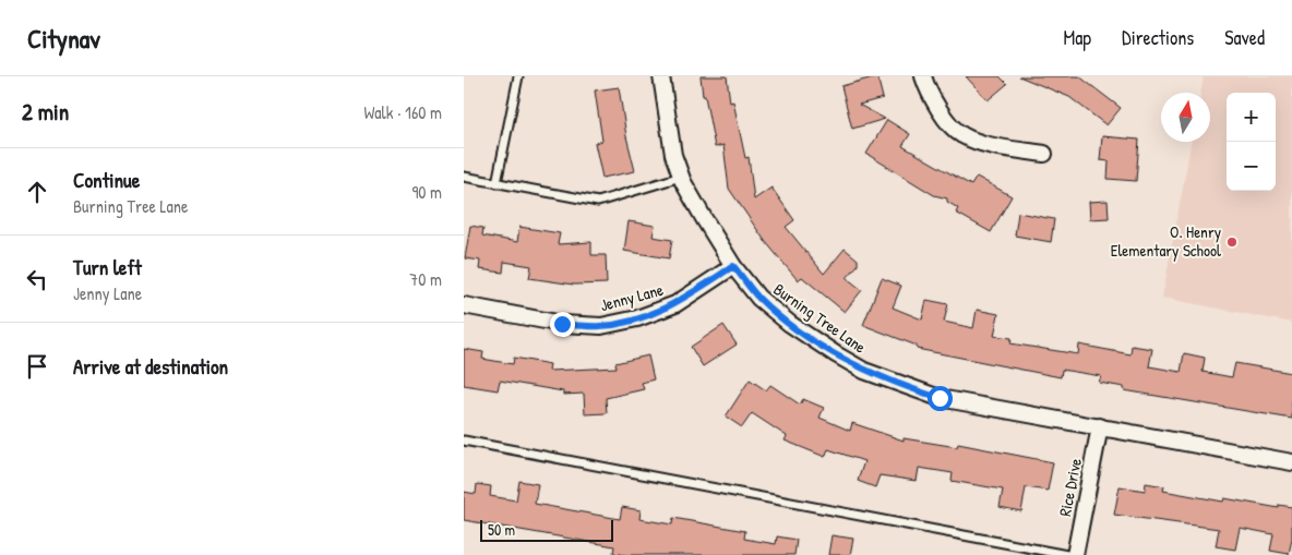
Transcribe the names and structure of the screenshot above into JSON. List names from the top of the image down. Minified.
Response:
{"streets":{"street":["Jenny Lane","Burning Tree Lane","Rice Drive"]},"crossings":[["Jenny Lane","Burning Tree Lane"],["Burning Tree Lane","Rice Drive"]],"places":["O. Henry Elementary School"],"scale_bar":"50 m","north":"top","page":{"header":"Citynav","nav":["Map","Directions","Saved"],"heading":["2 min","Walk · 160 m"],"map_buttons":["+","−"],"list":[["Continue","Burning Tree Lane","90 m"],["Turn left","Jenny Lane","70 m"],"Arrive at destination"],"scale":"50 m"}}
